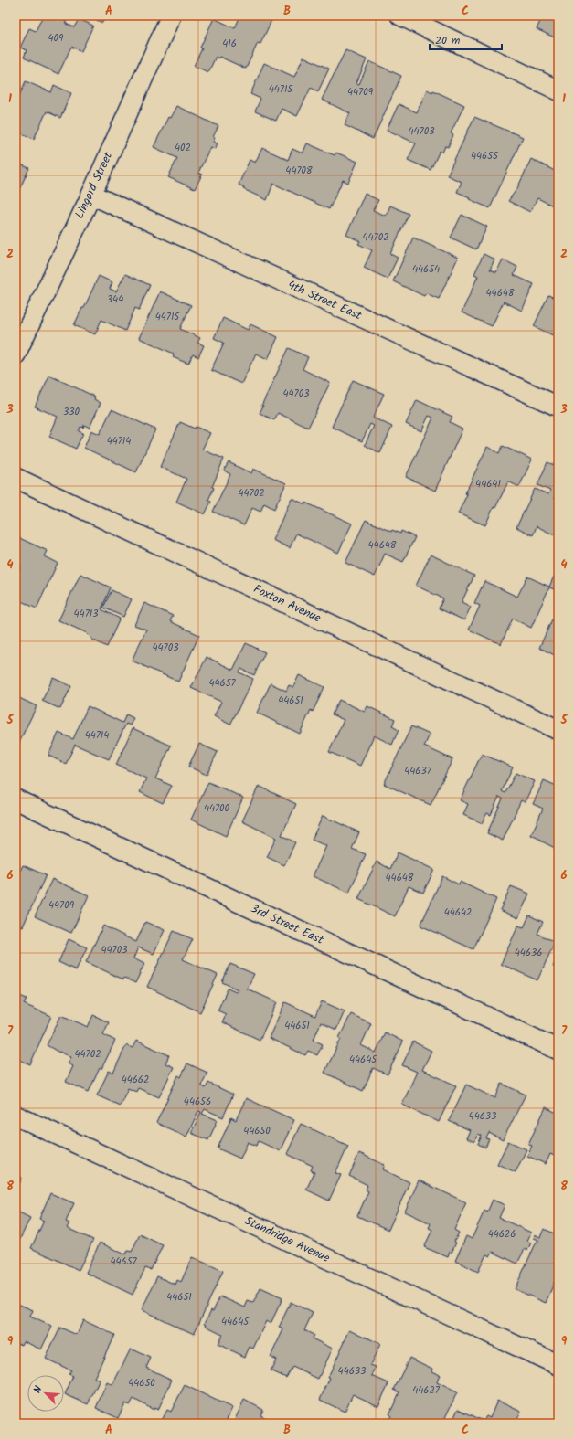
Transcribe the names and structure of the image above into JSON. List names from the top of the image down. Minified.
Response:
{"streets":{"street":["Lingard Street","4th Street East","Foxton Avenue","3rd Street East","Standridge Avenue"]},"crossings":[["Lingard Street","4th Street East"]],"house_numbers":["409","416","44715","44709","44703","402","44655","44708","44702","44654","44648","344","44715","44703","330","44714","44641","44702","44648","44713","44703","44657","44651","44714","44637","44700","44648","44709","44642","44703","44636","44651","44702","44645","44662","44656","44633","44650","44626","44657","44651","44645","44633","44650","44627"],"scale_bar":"20 m","north":"top left","grid":{"columns":["A","B","C"],"rows":["1","2","3","4","5","6","7","8","9"]}}
